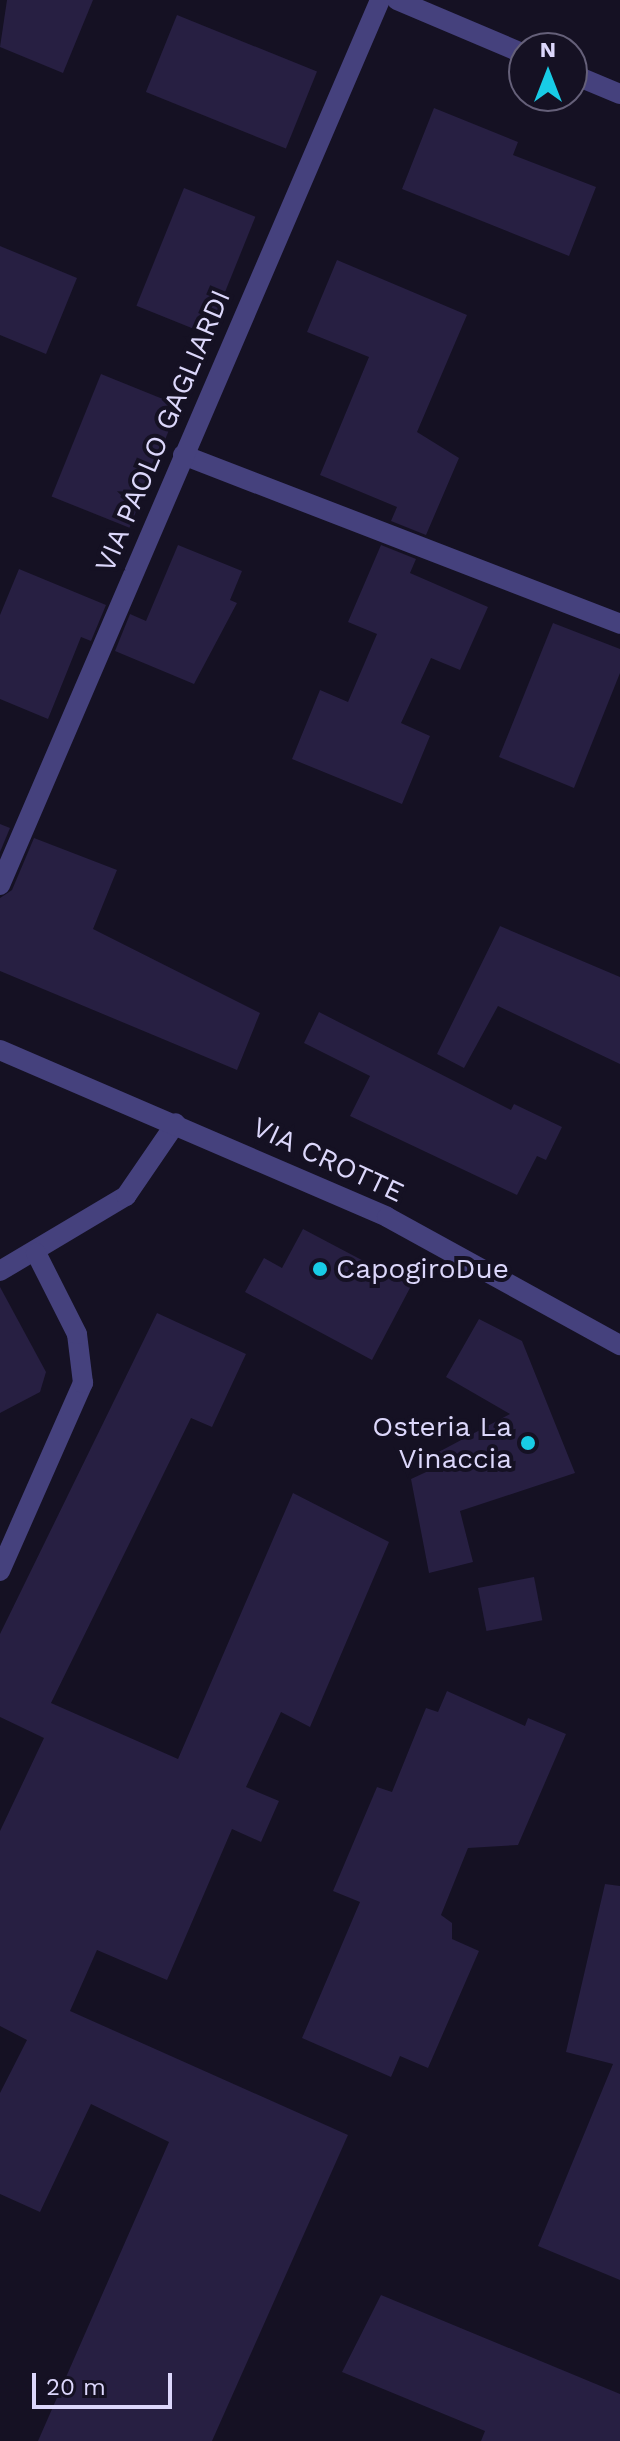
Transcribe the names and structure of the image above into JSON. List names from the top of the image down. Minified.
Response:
{"streets":{"street":["VIA PAOLO GAGLIARDI","VIA CROTTE"]},"places":["CapogiroDue","Osteria La Vinaccia"],"scale_bar":"20 m","north":"top"}
